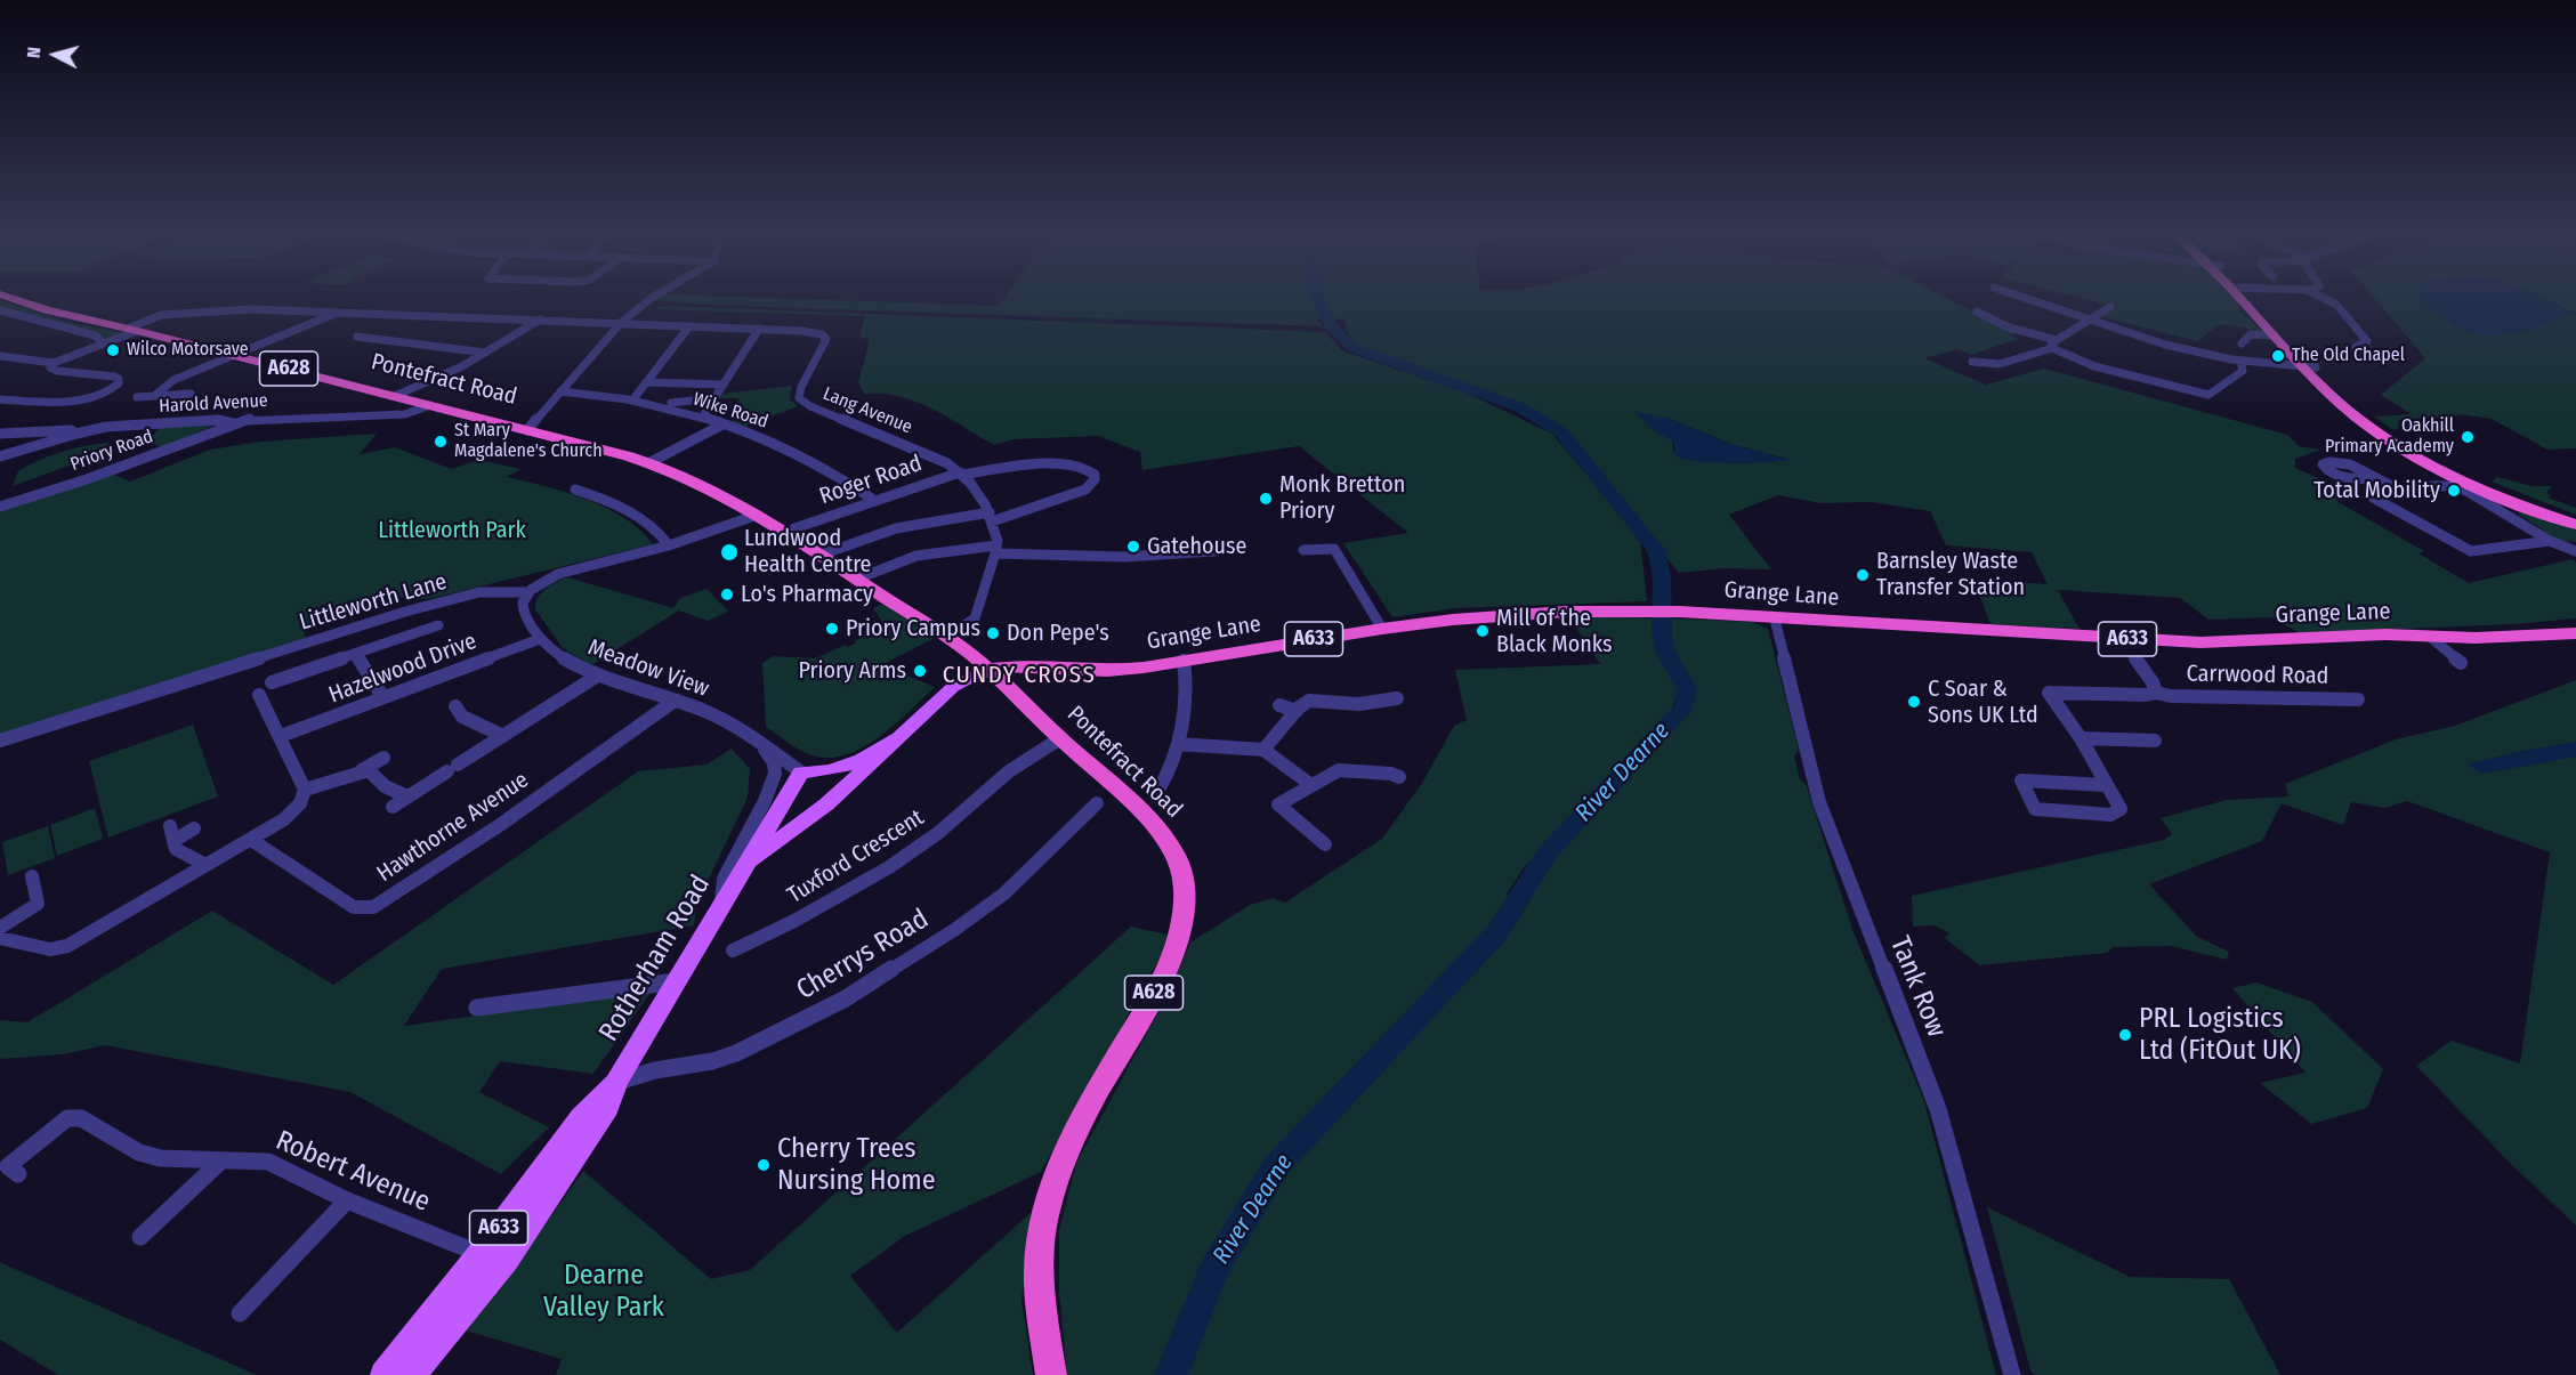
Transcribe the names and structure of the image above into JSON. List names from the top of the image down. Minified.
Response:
{"streets":{"highway":["A628","Pontefract Road","Grange Lane","A633"],"main road":["Rotherham Road"],"street":["Harold Avenue","Wike Road","Lang Avenue","Priory Road","Roger Road","Littleworth Lane","Hazelwood Drive","Meadow View","Carrwood Road","Hawthorne Avenue","Tuxford Crescent","Cherrys Road","Tank Row","Robert Avenue"]},"crossings":[["Pontefract Road","Harold Avenue"],["Pontefract Road","Lang Avenue"],["Pontefract Road","Grange Lane"],["Pontefract Road","Tuxford Crescent"],["Pontefract Road","Rotherham Road"],["Harold Avenue","Priory Road"],["Wike Road","Roger Road"],["Lang Avenue","Roger Road"],["Grange Lane","A633"],["Grange Lane","Carrwood Road"],["Grange Lane","Rotherham Road"],["Grange Lane","Tank Row"],["Littleworth Lane","Meadow View"],["Hazelwood Drive","Meadow View"],["Meadow View","Hawthorne Avenue"],["Meadow View","Rotherham Road"],["Cherrys Road","Rotherham Road"],["Rotherham Road","Robert Avenue"]],"districts":["CUNDY CROSS"],"water":["River Dearne"],"parks":["Littleworth Park","Dearne Valley Park"],"places":["Wilco Motorsave","The Old Chapel","Oakhill Primary Academy","St Mary Magdalene's Church","Total Mobility","Monk Bretton Priory","Gatehouse","Lundwood Health Centre","Barnsley Waste Transfer Station","Lo's Pharmacy","Priory Campus","Mill of the Black Monks","Don Pepe's","Priory Arms","C Soar & Sons UK Ltd","PRL Logistics Ltd (FitOut UK)","Cherry Trees Nursing Home"],"north":"left"}
